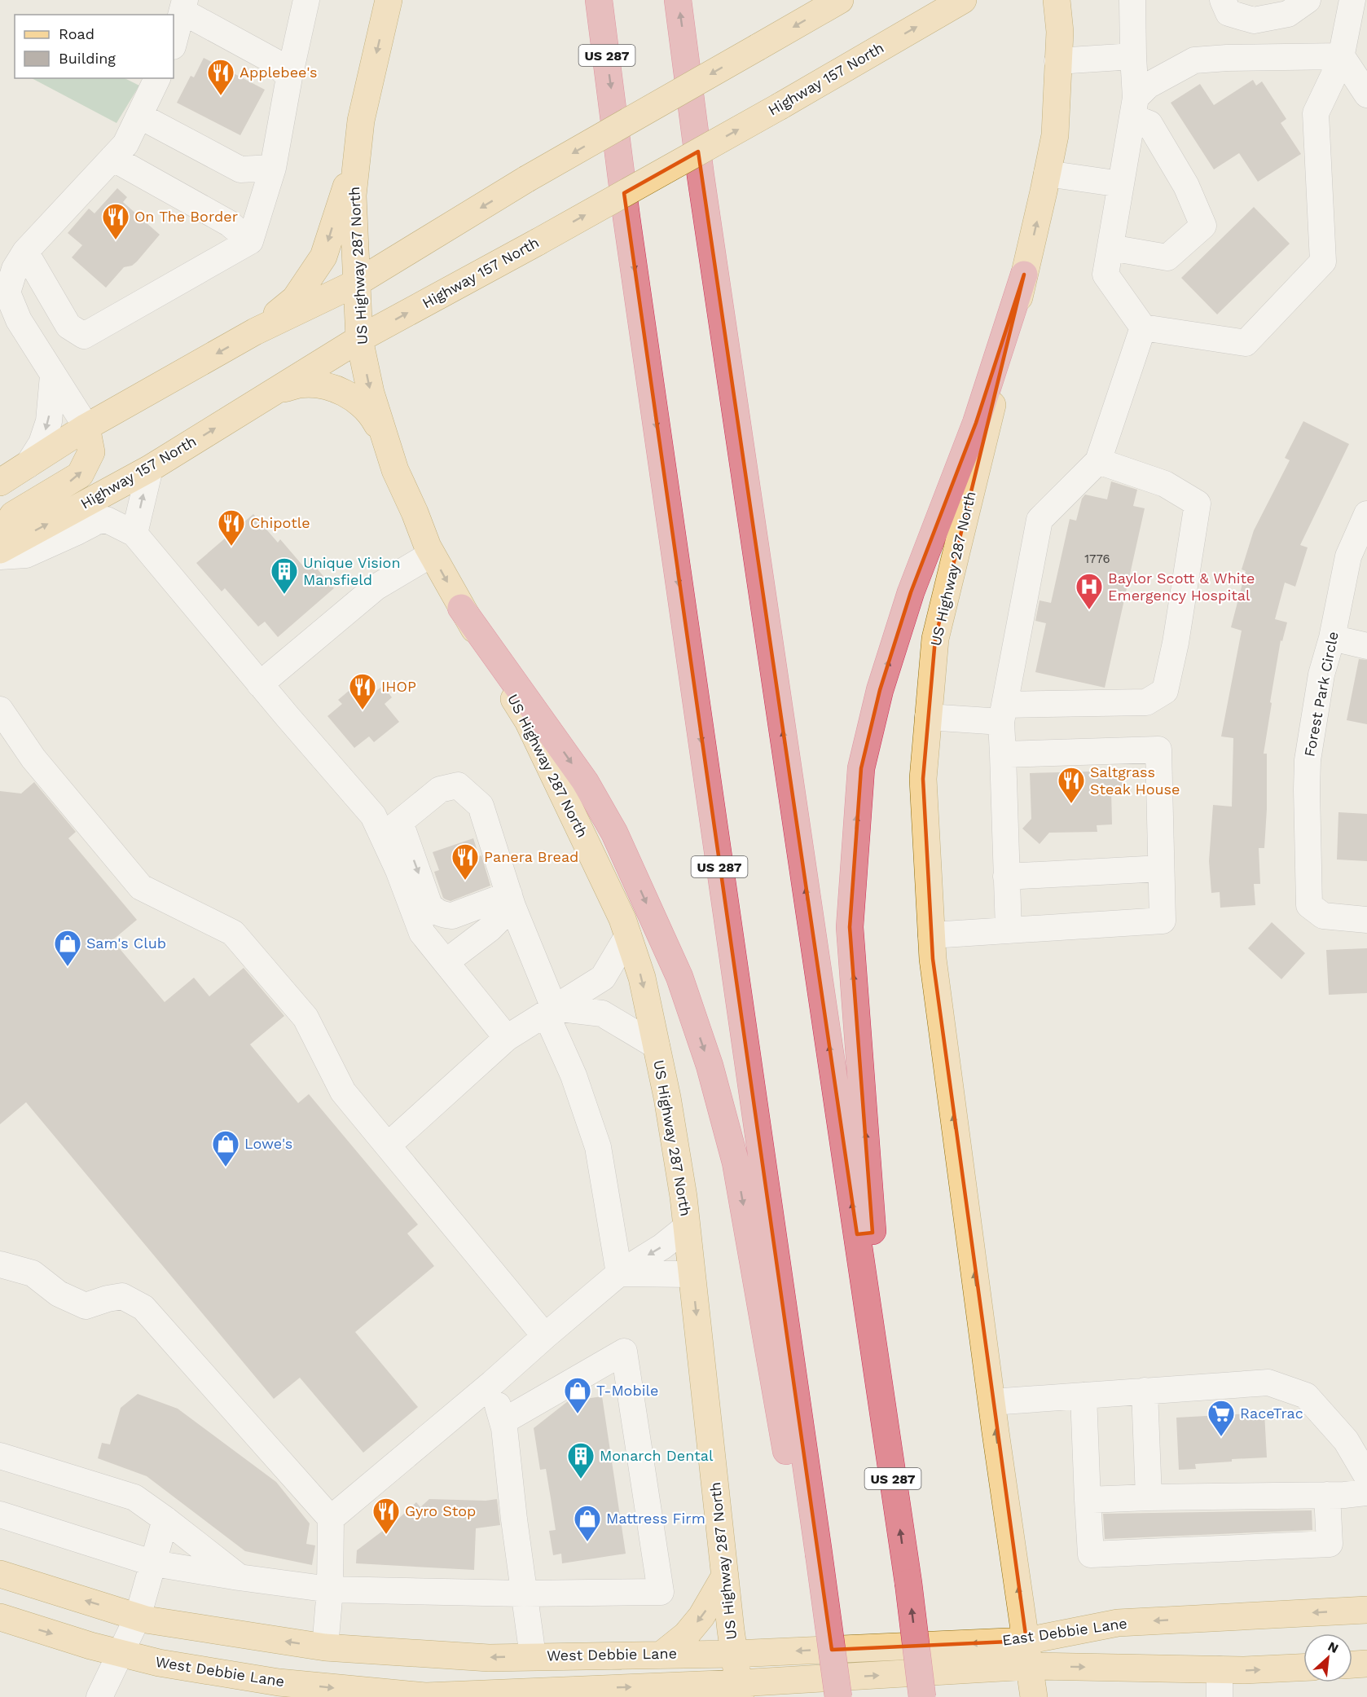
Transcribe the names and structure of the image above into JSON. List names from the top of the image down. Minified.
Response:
{"streets":{"highway":["US 287"],"main road":["Highway 157 North","US Highway 287 North","East Debbie Lane","West Debbie Lane"],"street":["Forest Park Circle"]},"crossings":[["Highway 157 North","US Highway 287 North"],["US Highway 287 North","East Debbie Lane"],["US Highway 287 North","West Debbie Lane"],["East Debbie Lane","West Debbie Lane"]],"places":{"restaurant":["Applebee's","On The Border","Chipotle","IHOP","Saltgrass Steak House","Panera Bread","Gyro Stop"],"building":["Unique Vision Mansfield","Monarch Dental"],"hospital":["Baylor Scott & White Emergency Hospital"],"shop":["Sam's Club","Lowe's","T-Mobile","Mattress Firm"],"supermarket":["RaceTrac"]},"house_numbers":["1776"],"legend":["Road","Building"],"north":"top right"}
